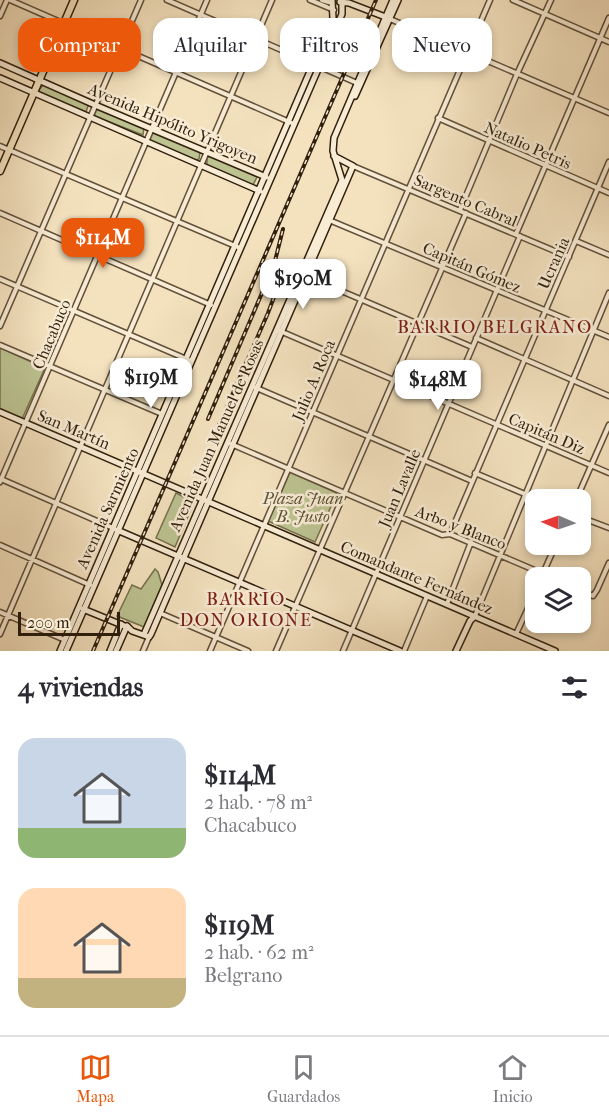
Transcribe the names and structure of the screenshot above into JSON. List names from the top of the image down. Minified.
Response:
{"streets":{"main road":["Avenida Hipólito Yrigoyen","San Martín","Avenida Juan Manuel de Rosas","Avenida Sarmiento","Comandante Fernández"],"street":["Natalio Petris","Sargento Cabral","Ucrania","Capitán Gómez","Chacabuco","Julio A. Roca","Capitán Diz","Juan Lavalle","Arbo y Blanco"]},"crossings":[["Avenida Hipólito Yrigoyen","Chacabuco"],["Avenida Hipólito Yrigoyen","Avenida Sarmiento"],["Natalio Petris","Ucrania"],["Natalio Petris","Julio A. Roca"],["Natalio Petris","Juan Lavalle"],["Sargento Cabral","Ucrania"],["Sargento Cabral","Julio A. Roca"],["Sargento Cabral","Avenida Juan Manuel de Rosas"],["Sargento Cabral","Juan Lavalle"],["Ucrania","Capitán Gómez"],["Ucrania","Capitán Diz"],["Ucrania","Arbo y Blanco"],["Capitán Gómez","Julio A. Roca"],["Capitán Gómez","Avenida Juan Manuel de Rosas"],["Capitán Gómez","Juan Lavalle"],["Chacabuco","San Martín"],["Julio A. Roca","Capitán Diz"],["Julio A. Roca","Arbo y Blanco"],["Julio A. Roca","Comandante Fernández"],["San Martín","Avenida Juan Manuel de Rosas"],["San Martín","Avenida Sarmiento"],["San Martín","Comandante Fernández"],["Capitán Diz","Avenida Juan Manuel de Rosas"],["Capitán Diz","Juan Lavalle"],["Avenida Juan Manuel de Rosas","Arbo y Blanco"],["Avenida Juan Manuel de Rosas","Comandante Fernández"],["Juan Lavalle","Arbo y Blanco"],["Juan Lavalle","Comandante Fernández"]],"districts":["BARRIO BELGRANO","BARRIO DON ORIONE"],"parks":["Plaza Juan B. Justo"],"scale_bar":"200 m","north":"left","page":{"chip":["Comprar","Alquilar","Filtros","Nuevo"],"price":["$114M","$190M","$119M","$148M"],"scale":"200 m","heading":"4 viviendas","list":[{"name":"$114M","note":"2 hab. · 78 m² · Chacabuco"},{"name":"$119M","note":"2 hab. · 62 m² · Belgrano"}],"tabs":["Mapa","Guardados","Inicio"]}}
